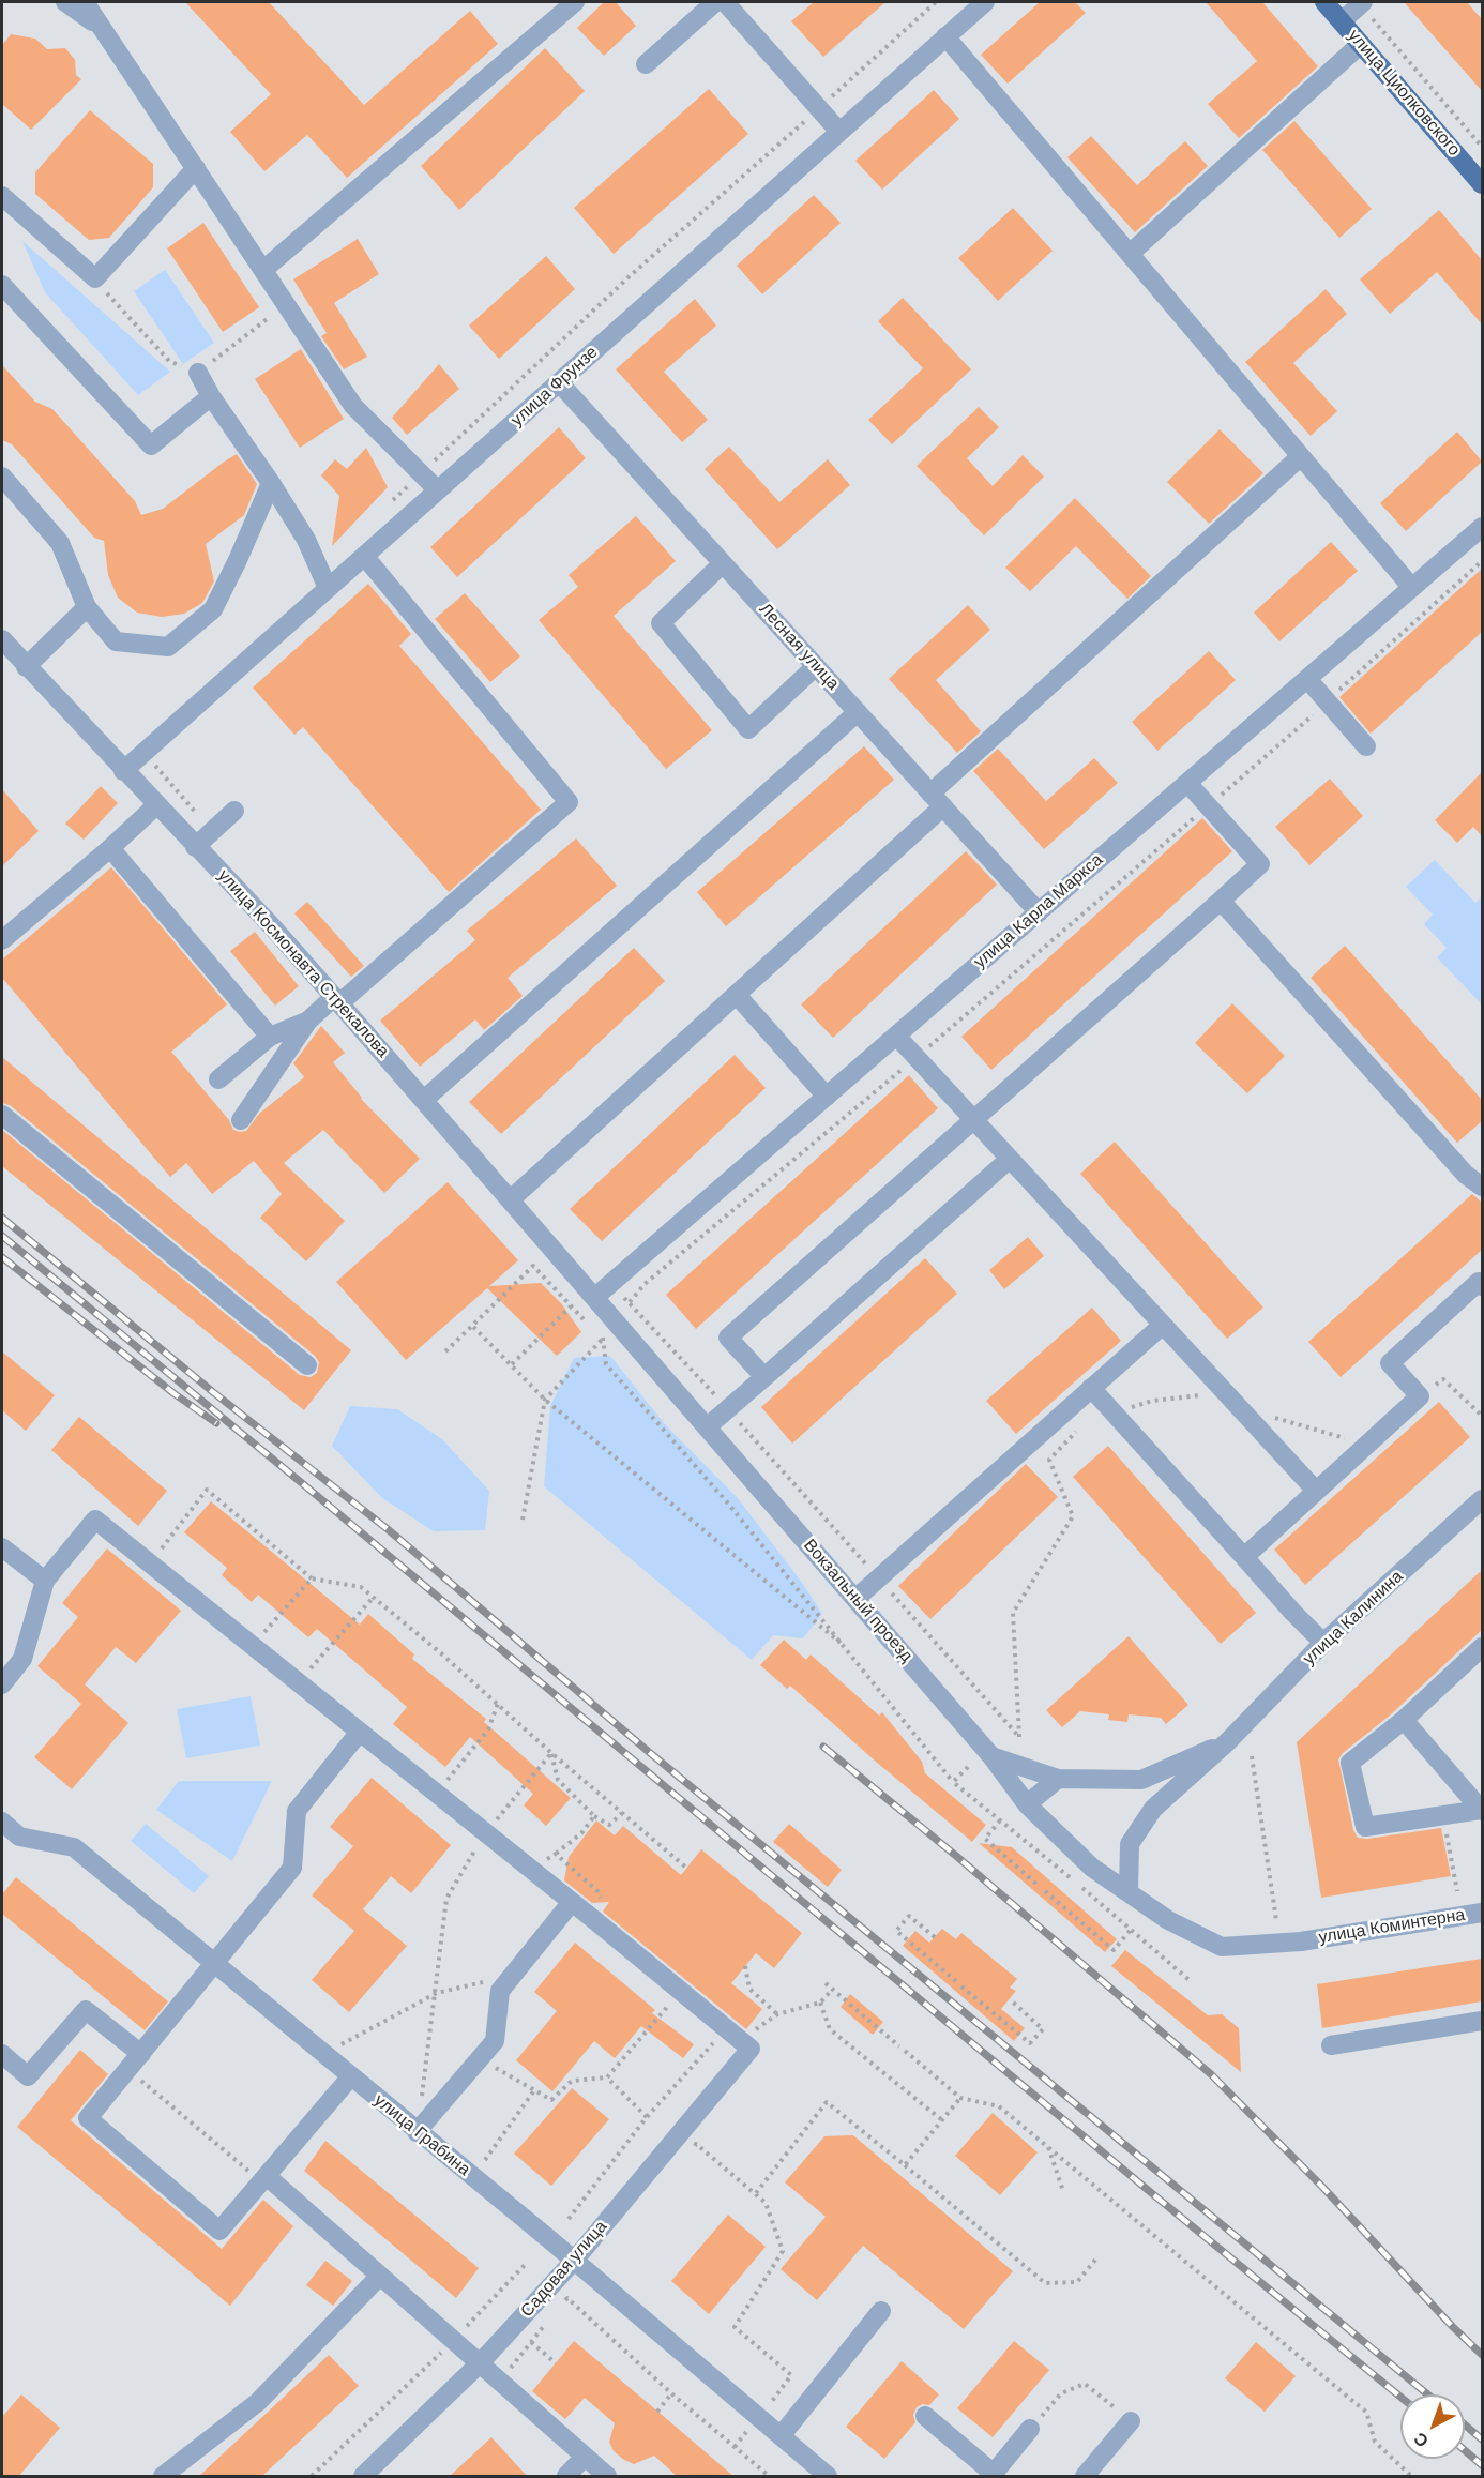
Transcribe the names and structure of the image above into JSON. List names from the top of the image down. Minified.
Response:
{"streets":{"main road":["улица Циолковского"],"street":["улица Фрунзе","Лесная улица","улица Карла Маркса","улица Космонавта Стрекалова","Вокзальный проезд","улица Калинина","улица Коминтерна","улица Грабина","Садовая улица"]},"crossings":[["улица Фрунзе","Лесная улица"],["улица Фрунзе","улица Космонавта Стрекалова"],["Лесная улица","улица Карла Маркса"],["улица Карла Маркса","улица Космонавта Стрекалова"],["улица Карла Маркса","Вокзальный проезд"],["улица Космонавта Стрекалова","Вокзальный проезд"],["Вокзальный проезд","улица Калинина"],["Вокзальный проезд","улица Коминтерна"],["улица Калинина","улица Коминтерна"],["улица Грабина","Садовая улица"]],"north":"bottom left"}
